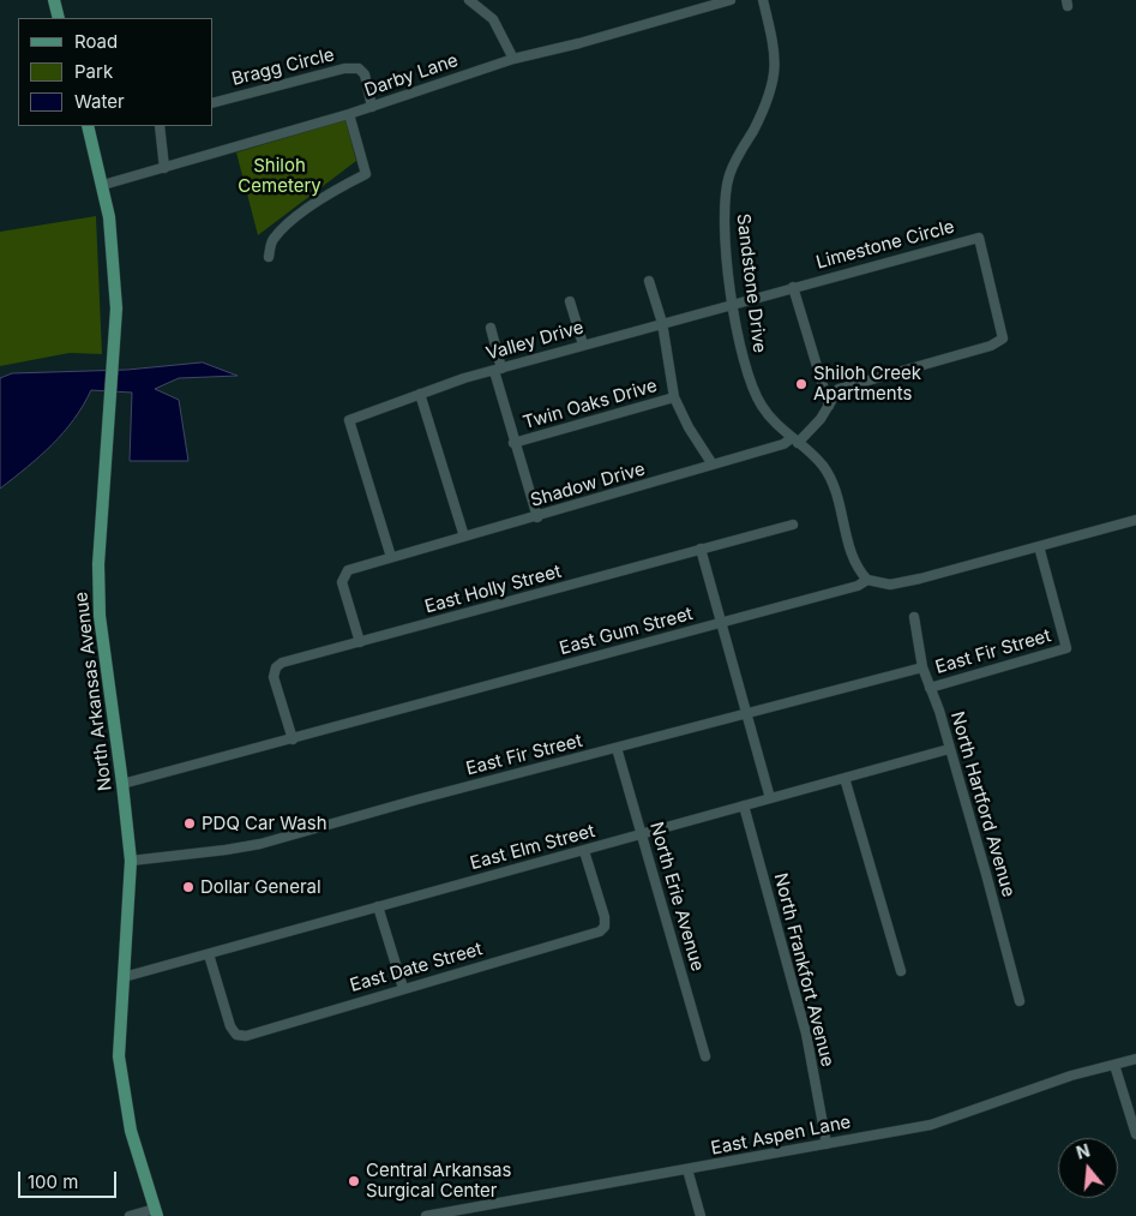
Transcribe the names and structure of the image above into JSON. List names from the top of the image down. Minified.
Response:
{"streets":{"main road":["North Arkansas Avenue"],"street":["Bragg Circle","Darby Lane","Limestone Circle","Sandstone Drive","Valley Drive","Twin Oaks Drive","Shadow Drive","East Holly Street","East Gum Street","East Fir Street","North Hartford Avenue","East Elm Street","North Erie Avenue","East Date Street","North Frankfort Avenue","East Aspen Lane"]},"crossings":[["Bragg Circle","Darby Lane"],["Darby Lane","North Arkansas Avenue"],["Limestone Circle","Sandstone Drive"],["Limestone Circle","Valley Drive"],["Limestone Circle","Shadow Drive"],["Sandstone Drive","Valley Drive"],["Sandstone Drive","Shadow Drive"],["Sandstone Drive","East Gum Street"],["Valley Drive","Shadow Drive"],["Shadow Drive","East Holly Street"],["East Holly Street","East Gum Street"],["East Gum Street","East Fir Street"],["East Gum Street","North Arkansas Avenue"],["East Fir Street","North Arkansas Avenue"],["East Fir Street","North Hartford Avenue"],["East Fir Street","North Erie Avenue"],["North Arkansas Avenue","East Elm Street"],["North Hartford Avenue","East Elm Street"],["East Elm Street","North Erie Avenue"],["East Elm Street","East Date Street"],["East Elm Street","North Frankfort Avenue"],["North Frankfort Avenue","East Aspen Lane"]],"parks":["Shiloh Cemetery"],"places":["Shiloh Creek Apartments","PDQ Car Wash","Dollar General","Central Arkansas Surgical Center"],"legend":["Road","Park","Water"],"scale_bar":"100 m","north":"top"}
